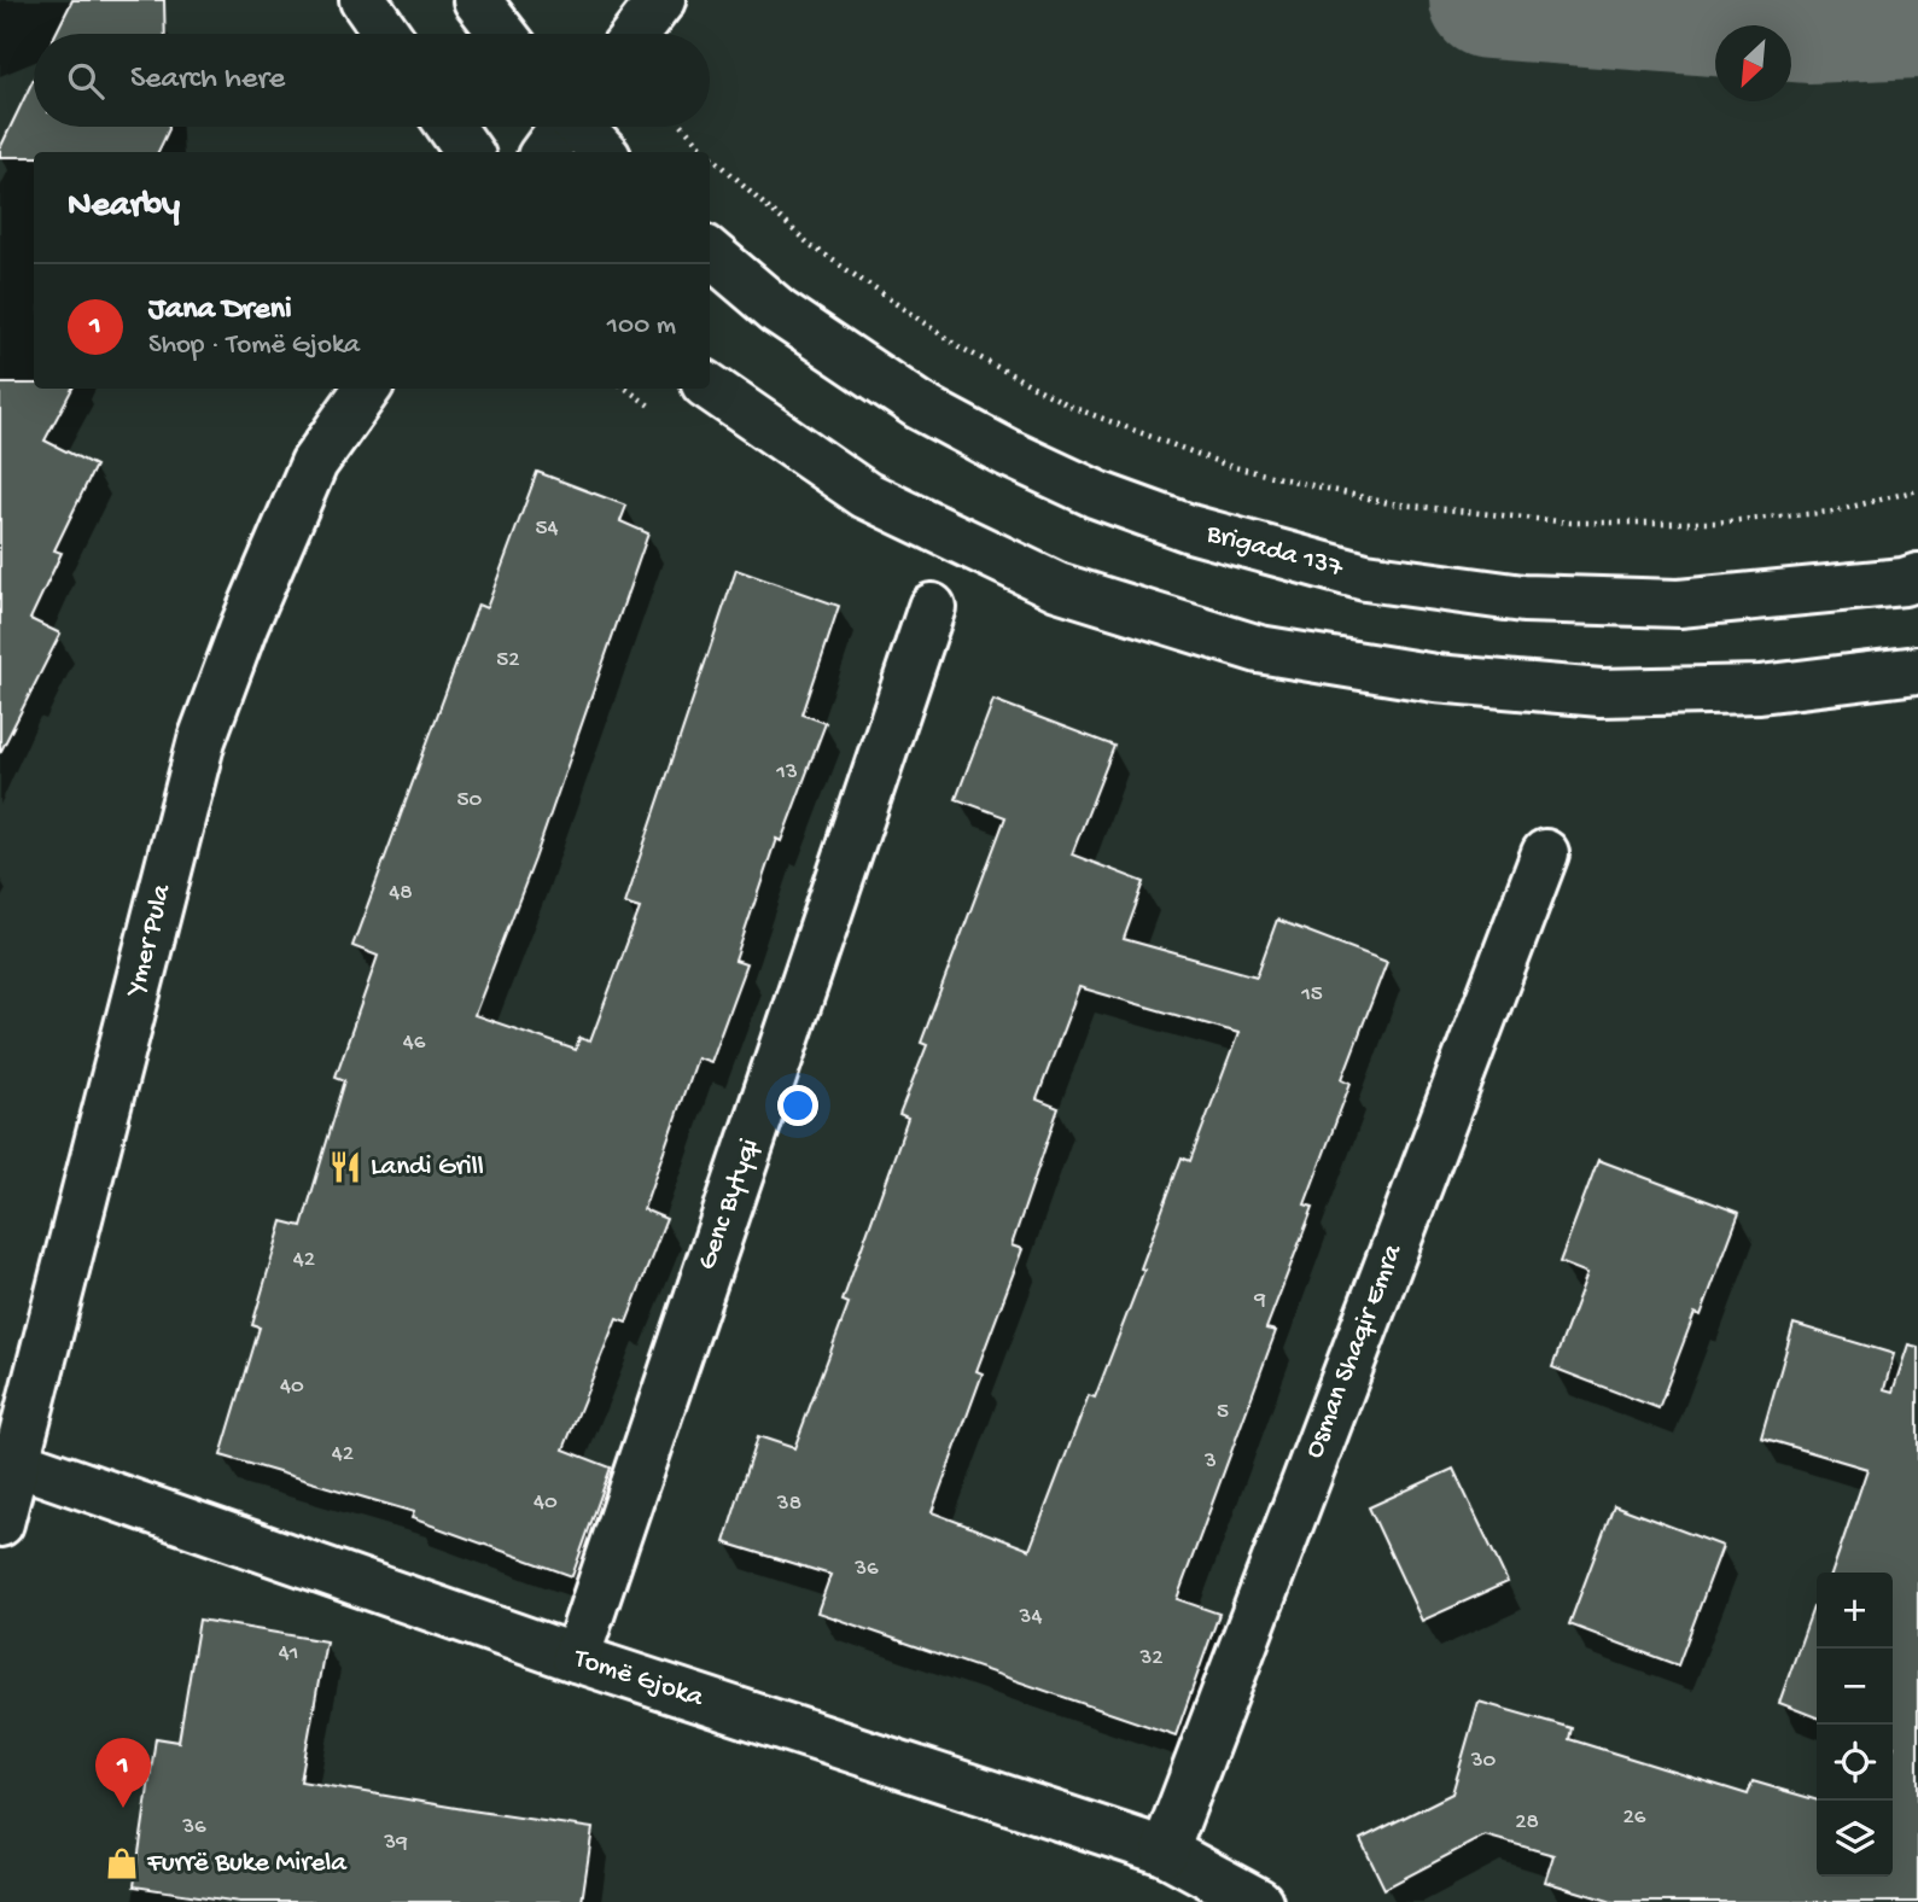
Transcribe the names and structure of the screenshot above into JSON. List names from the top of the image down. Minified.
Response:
{"streets":{"street":["Brigada 137","Ymer Pula","Genc Bytyqi","Osman Shaqir Emra","Tomë Gjoka"]},"crossings":[["Ymer Pula","Tomë Gjoka"],["Genc Bytyqi","Tomë Gjoka"],["Osman Shaqir Emra","Tomë Gjoka"]],"places":{"restaurant":["Landi Grill"],"shop":["Furrë Buke Mirela"]},"house_numbers":["54","52","13","50","48","15","46","42","9","40","5","42","3","40","38","36","34","41","32","30","26","28","36","39"],"north":"bottom left","page":{"search":"Search here","heading":"Nearby","list":[{"mark":"1","name":"Jana Dreni","note":"Shop · Tomë Gjoka","value":"100 m"}],"map_buttons":["+","−"],"pins":"1"}}
